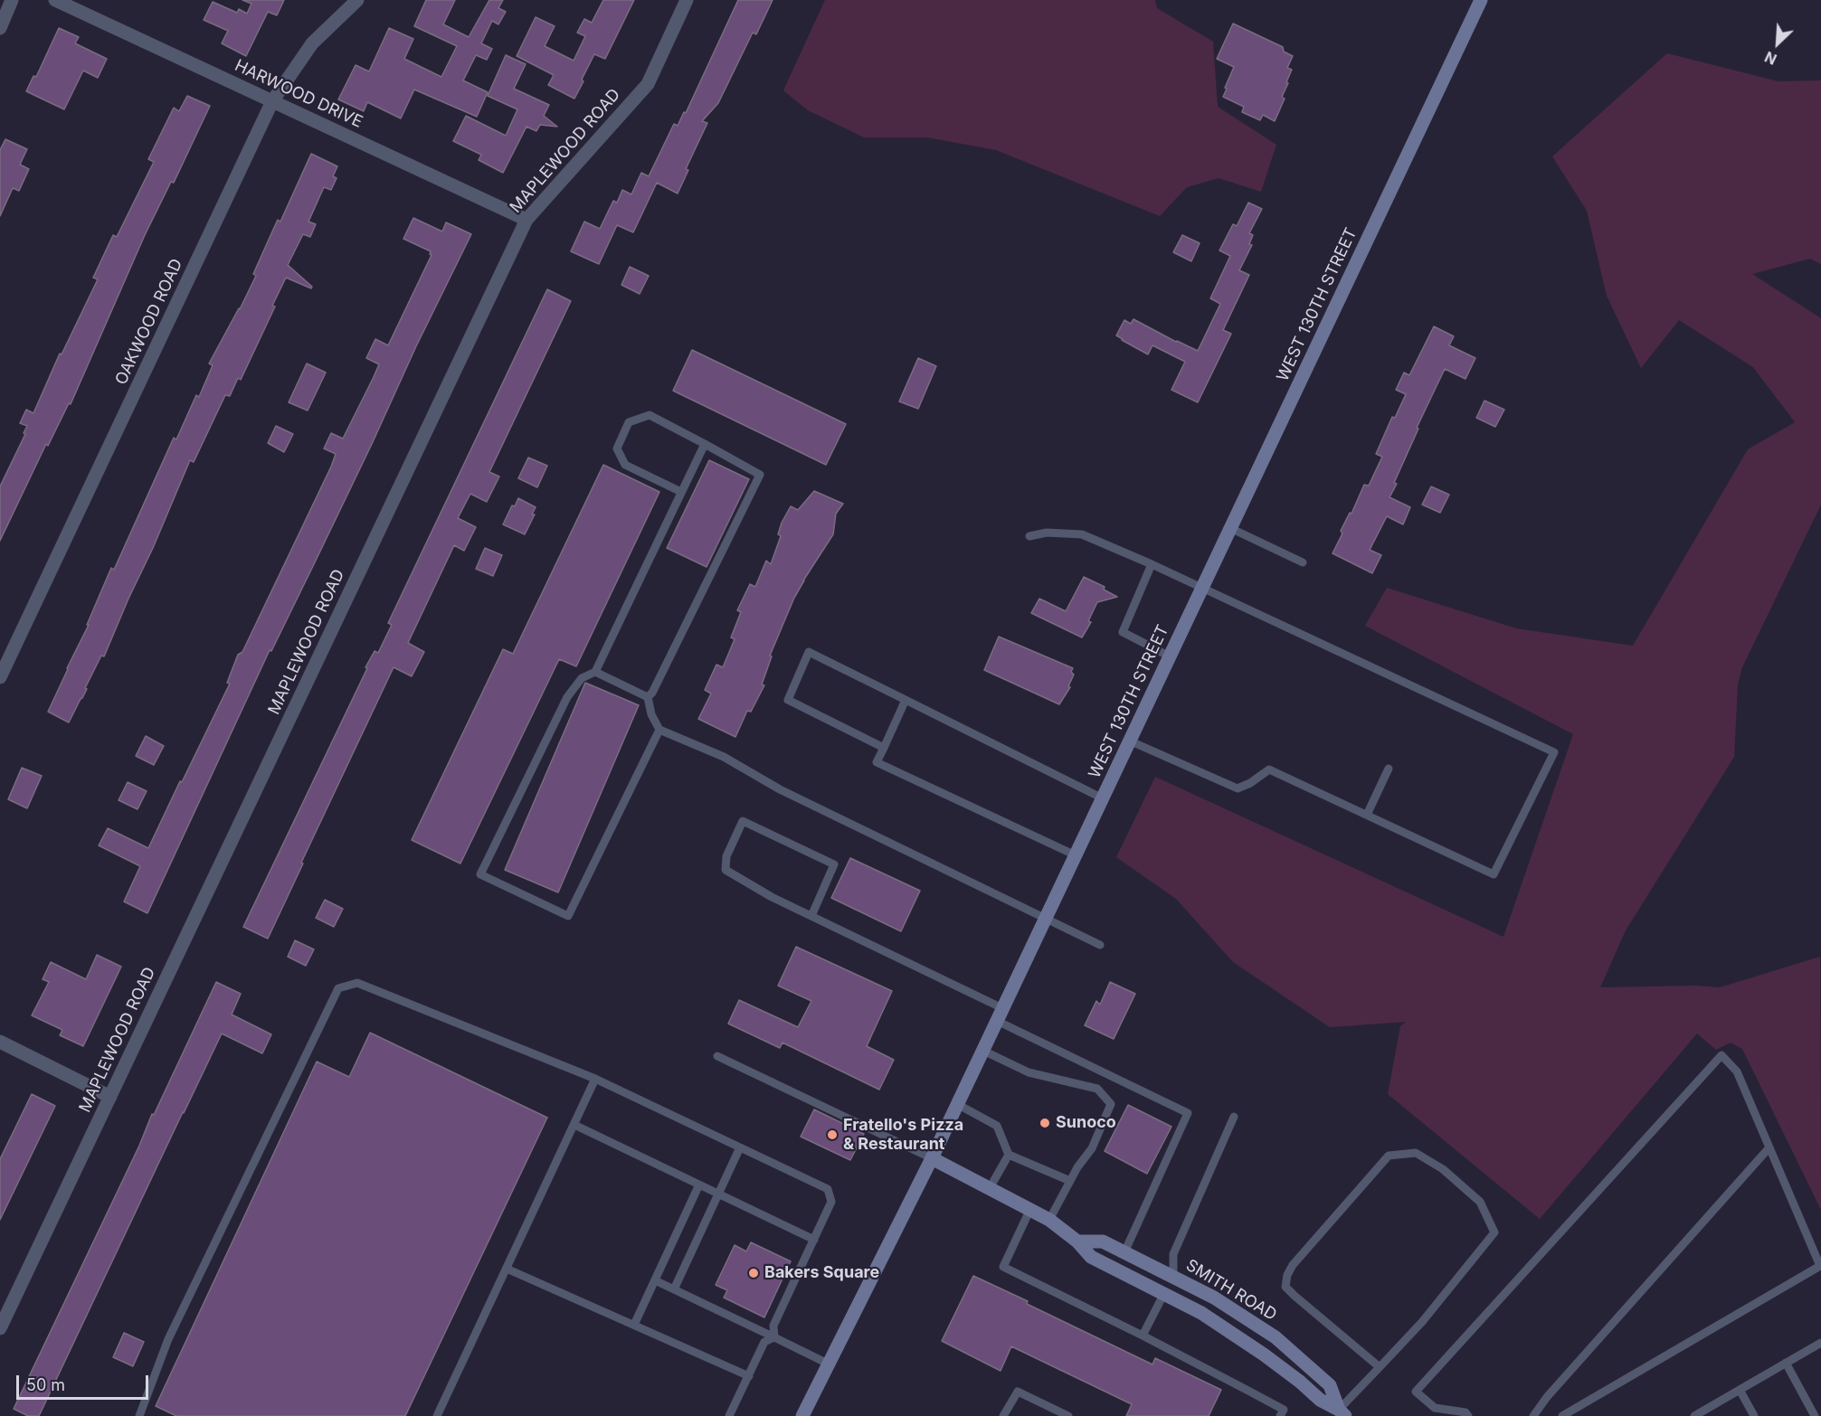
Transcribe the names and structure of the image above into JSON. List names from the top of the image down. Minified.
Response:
{"streets":{"main road":["WEST 130TH STREET","SMITH ROAD"],"street":["HARWOOD DRIVE","MAPLEWOOD ROAD","OAKWOOD ROAD"]},"crossings":[["HARWOOD DRIVE","MAPLEWOOD ROAD"],["HARWOOD DRIVE","OAKWOOD ROAD"]],"places":["Sunoco","Fratello's Pizza & Restaurant","Bakers Square"],"scale_bar":"50 m","north":"bottom left"}
